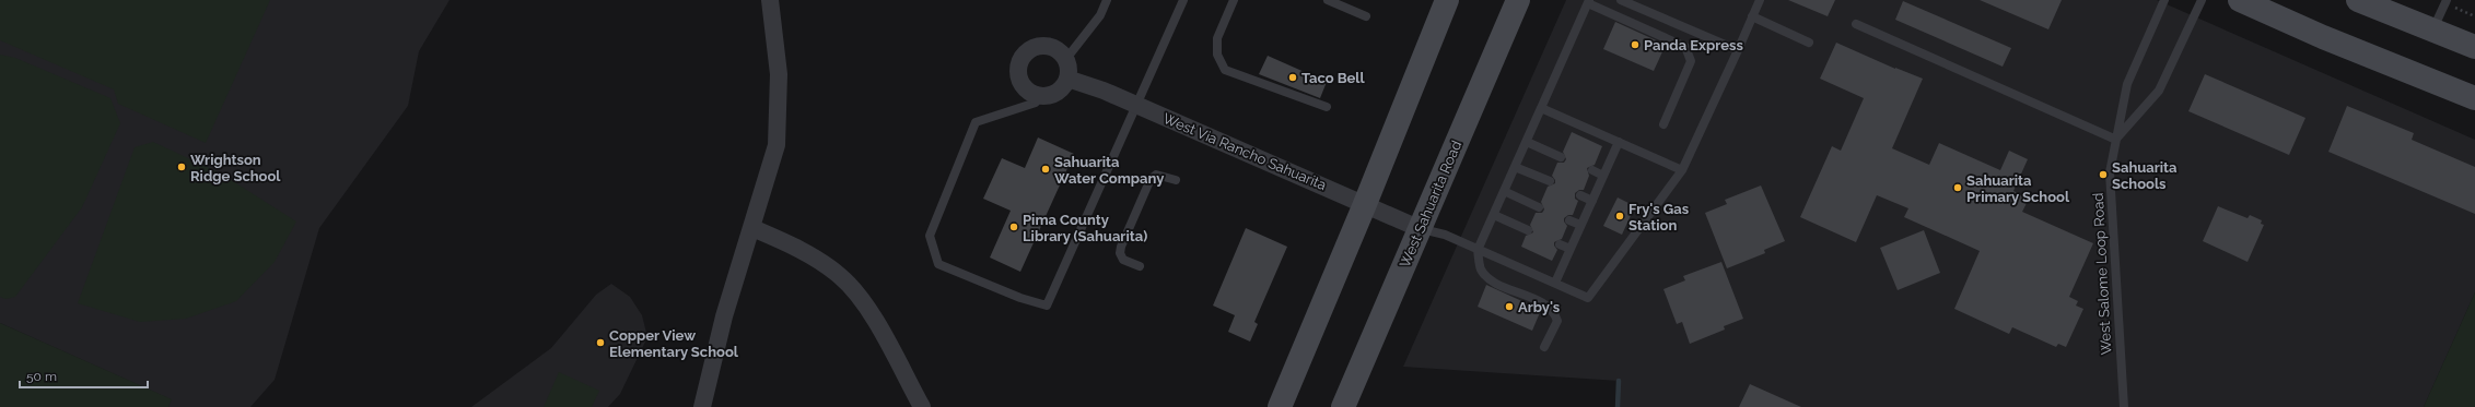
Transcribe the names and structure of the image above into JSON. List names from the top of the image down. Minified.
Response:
{"streets":{"main road":["West Sahuarita Road"],"street":["West Via Rancho Sahuarita"],"lane":["West Salome Loop Road"]},"crossings":[["West Via Rancho Sahuarita","West Sahuarita Road"]],"places":["Panda Express","Taco Bell","Wrightson Ridge School","Sahuarita Water Company","Sahuarita Schools","Sahuarita Primary School","Fry's Gas Station","Pima County Library (Sahuarita)","Arby's","Copper View Elementary School"],"scale_bar":"50 m"}
